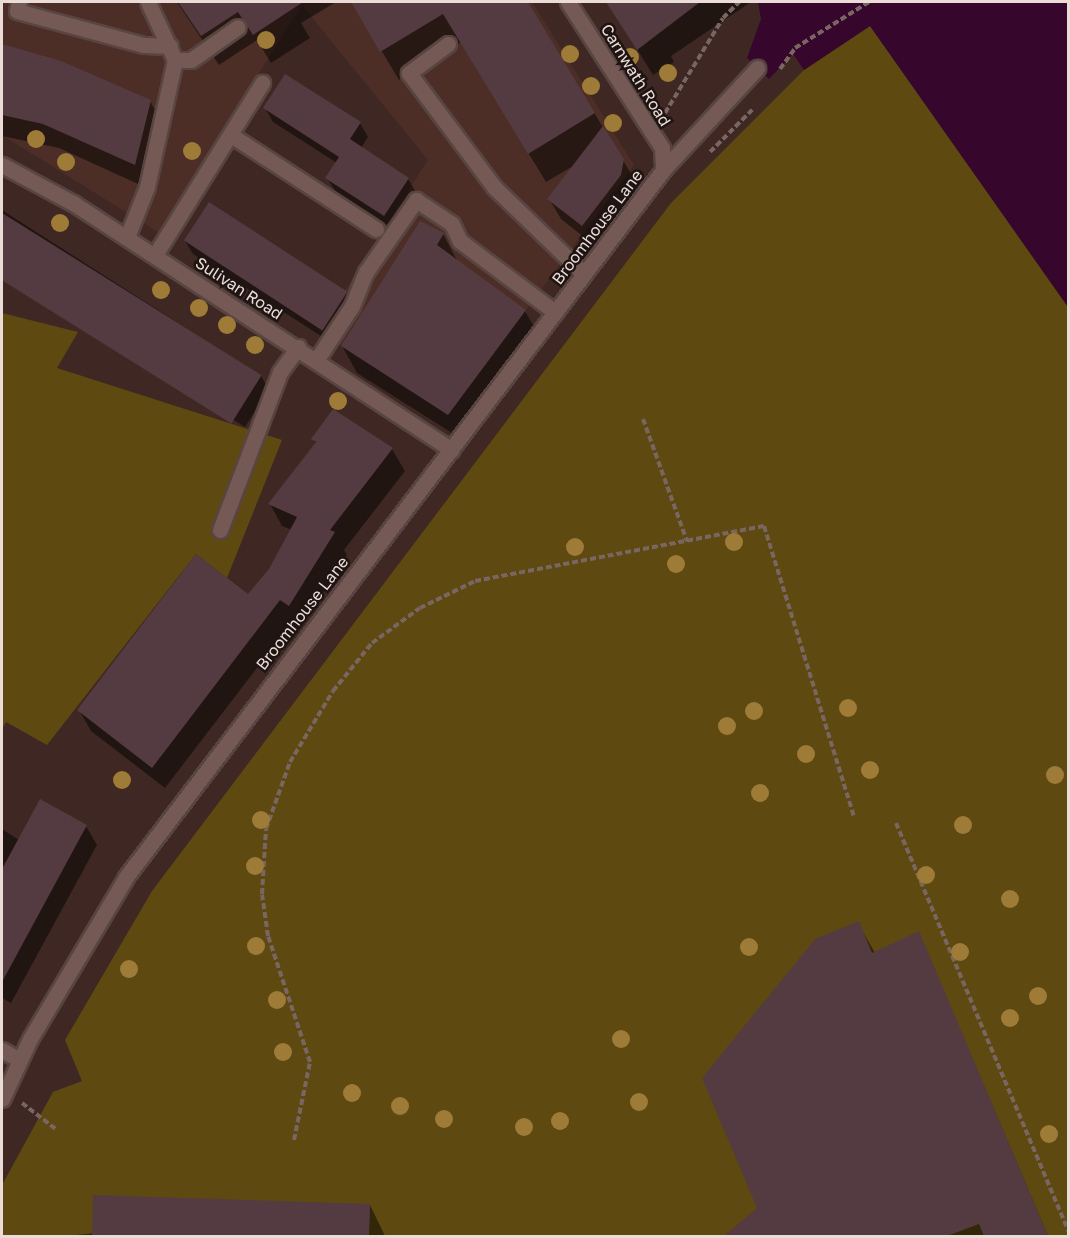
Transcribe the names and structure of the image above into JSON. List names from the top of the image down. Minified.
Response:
{"streets":{"street":["Carnwath Road","Broomhouse Lane","Sulivan Road"]},"crossings":[["Carnwath Road","Broomhouse Lane"],["Broomhouse Lane","Sulivan Road"]]}
